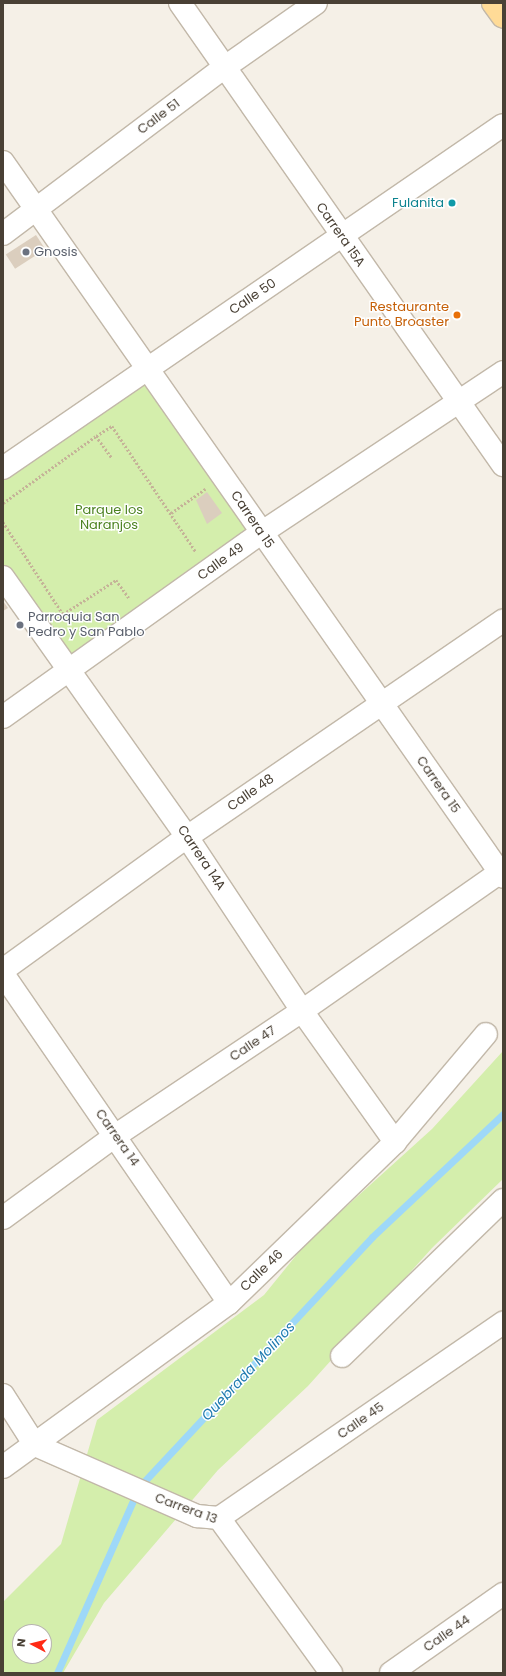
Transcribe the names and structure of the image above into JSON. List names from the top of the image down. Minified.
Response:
{"streets":{"street":["Calle 51","Carrera 15A","Calle 50","Carrera 15","Calle 49","Calle 48","Carrera 14A","Calle 47","Carrera 14","Calle 46","Calle 45","Carrera 13","Calle 44"]},"crossings":[["Calle 51","Carrera 15A"],["Calle 51","Carrera 15"],["Carrera 15A","Calle 50"],["Carrera 15A","Calle 49"],["Calle 50","Carrera 15"],["Carrera 15","Calle 49"],["Carrera 15","Calle 48"],["Carrera 15","Calle 47"],["Calle 49","Carrera 14A"],["Calle 48","Carrera 14A"],["Carrera 14A","Calle 47"],["Carrera 14A","Calle 46"],["Calle 47","Carrera 14"],["Carrera 14","Calle 46"],["Calle 46","Carrera 13"],["Calle 45","Carrera 13"]],"water":["Quebrada Molinos"],"parks":["Parque los Naranjos"],"places":["Fulanita","Gnosis","Restaurante Punto Broaster","Parroquia San Pedro y San Pablo"],"north":"left"}
